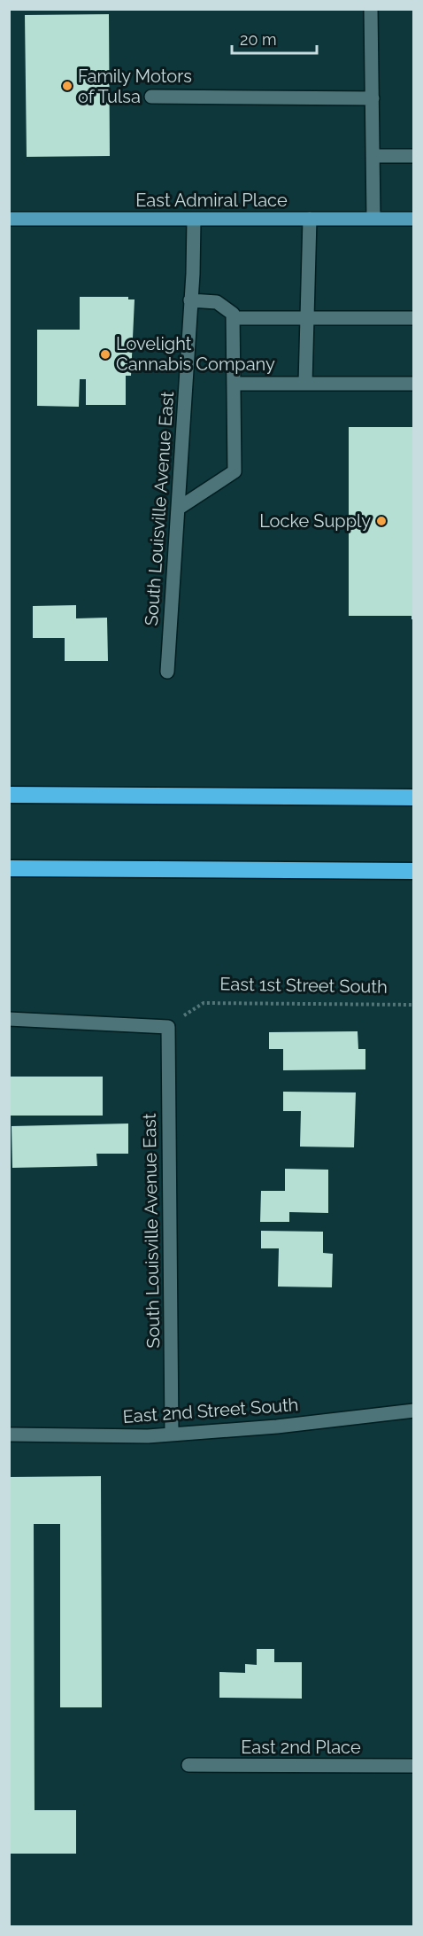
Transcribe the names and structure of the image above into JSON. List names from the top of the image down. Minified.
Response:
{"streets":{"main road":["East Admiral Place"],"street":["South Louisville Avenue East","East 2nd Street South","East 2nd Place"],"path":["East 1st Street South"]},"crossings":[["East Admiral Place","South Louisville Avenue East"],["South Louisville Avenue East","East 1st Street South"],["South Louisville Avenue East","East 2nd Street South"]],"places":["Family Motors of Tulsa","Lovelight Cannabis Company","Locke Supply"],"scale_bar":"20 m"}
